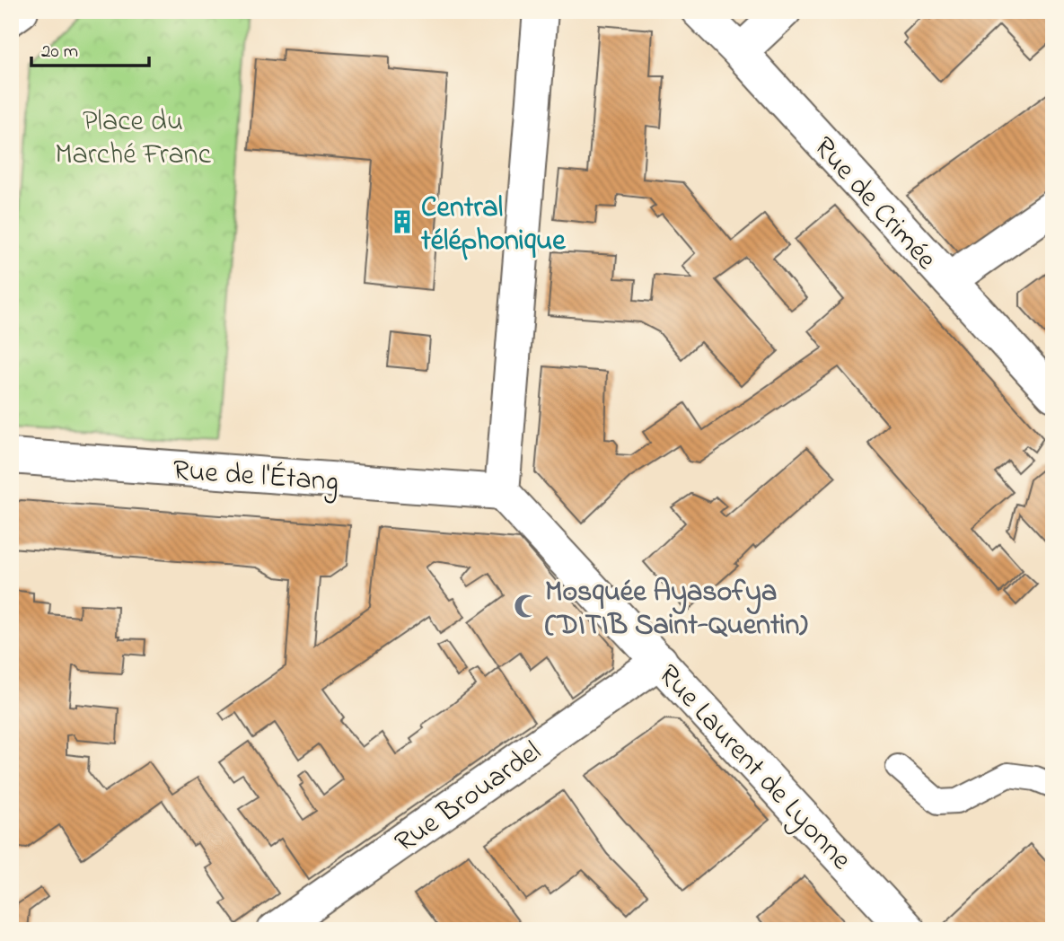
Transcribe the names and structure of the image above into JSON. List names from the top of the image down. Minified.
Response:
{"streets":{"street":["Rue de Crimée","Rue de l'Étang","Rue Laurent de Lyonne","Rue Brouardel"]},"crossings":[["Rue de l'Étang","Rue Laurent de Lyonne"],["Rue Laurent de Lyonne","Rue Brouardel"]],"parks":["Place du Marché Franc"],"places":{"building":["Central téléphonique"],"mosque":["Mosquée Ayasofya (DITIB Saint-Quentin)"]},"scale_bar":"20 m"}
